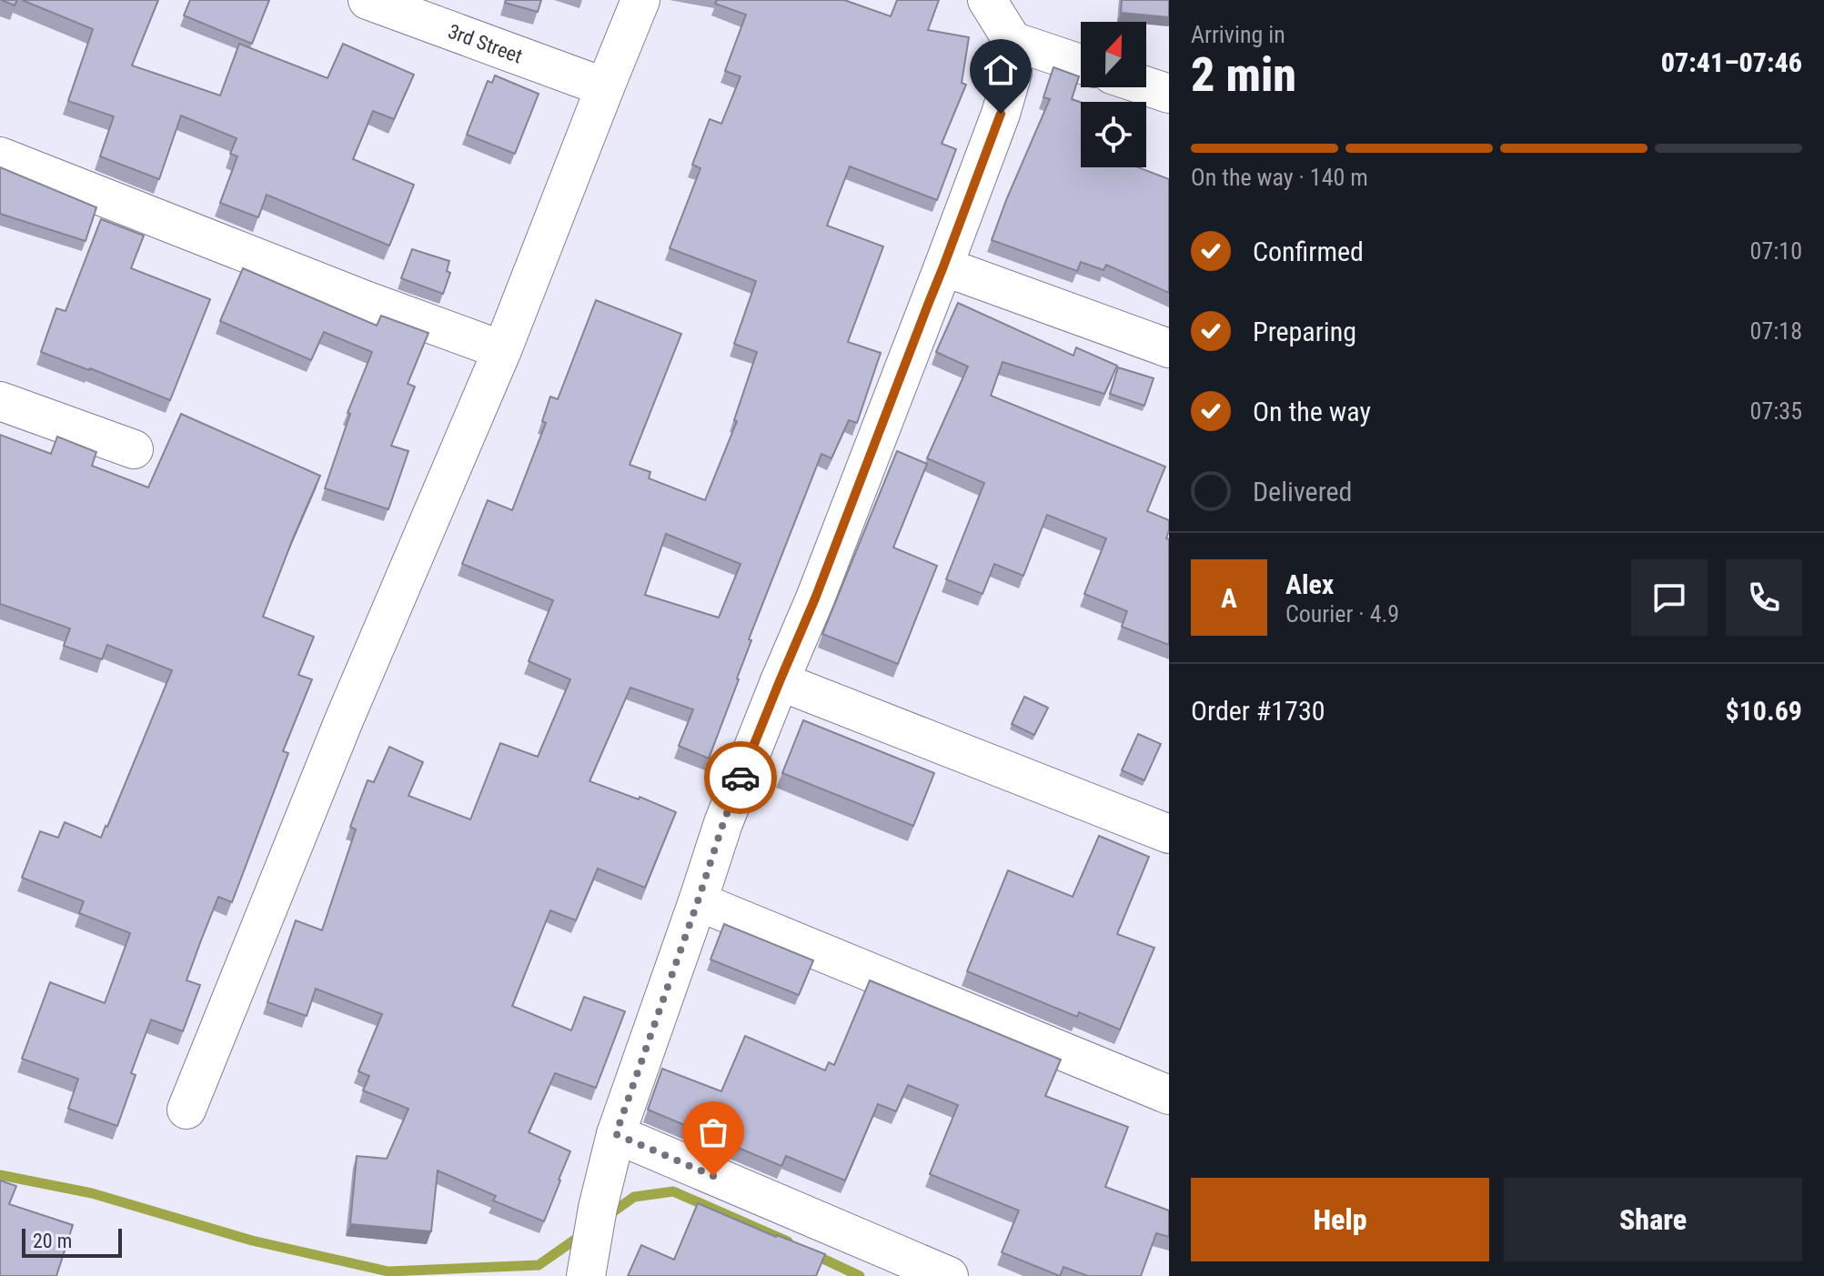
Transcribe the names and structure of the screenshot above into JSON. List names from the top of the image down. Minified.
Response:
{"streets":{"street":["3rd Street"]},"scale_bar":"20 m","north":"top","page":{"heading":["2 min","Arriving in","07:41–07:46"],"panel":["Alex","Courier · 4.9","Order #1730","$10.69"],"bar":"On the way · 140 m","list":[["Confirmed","07:10"],["Preparing","07:18"],["On the way","07:35"],"Delivered"],"round":"A","buttons":["Help","Share"],"scale":"20 m"}}
